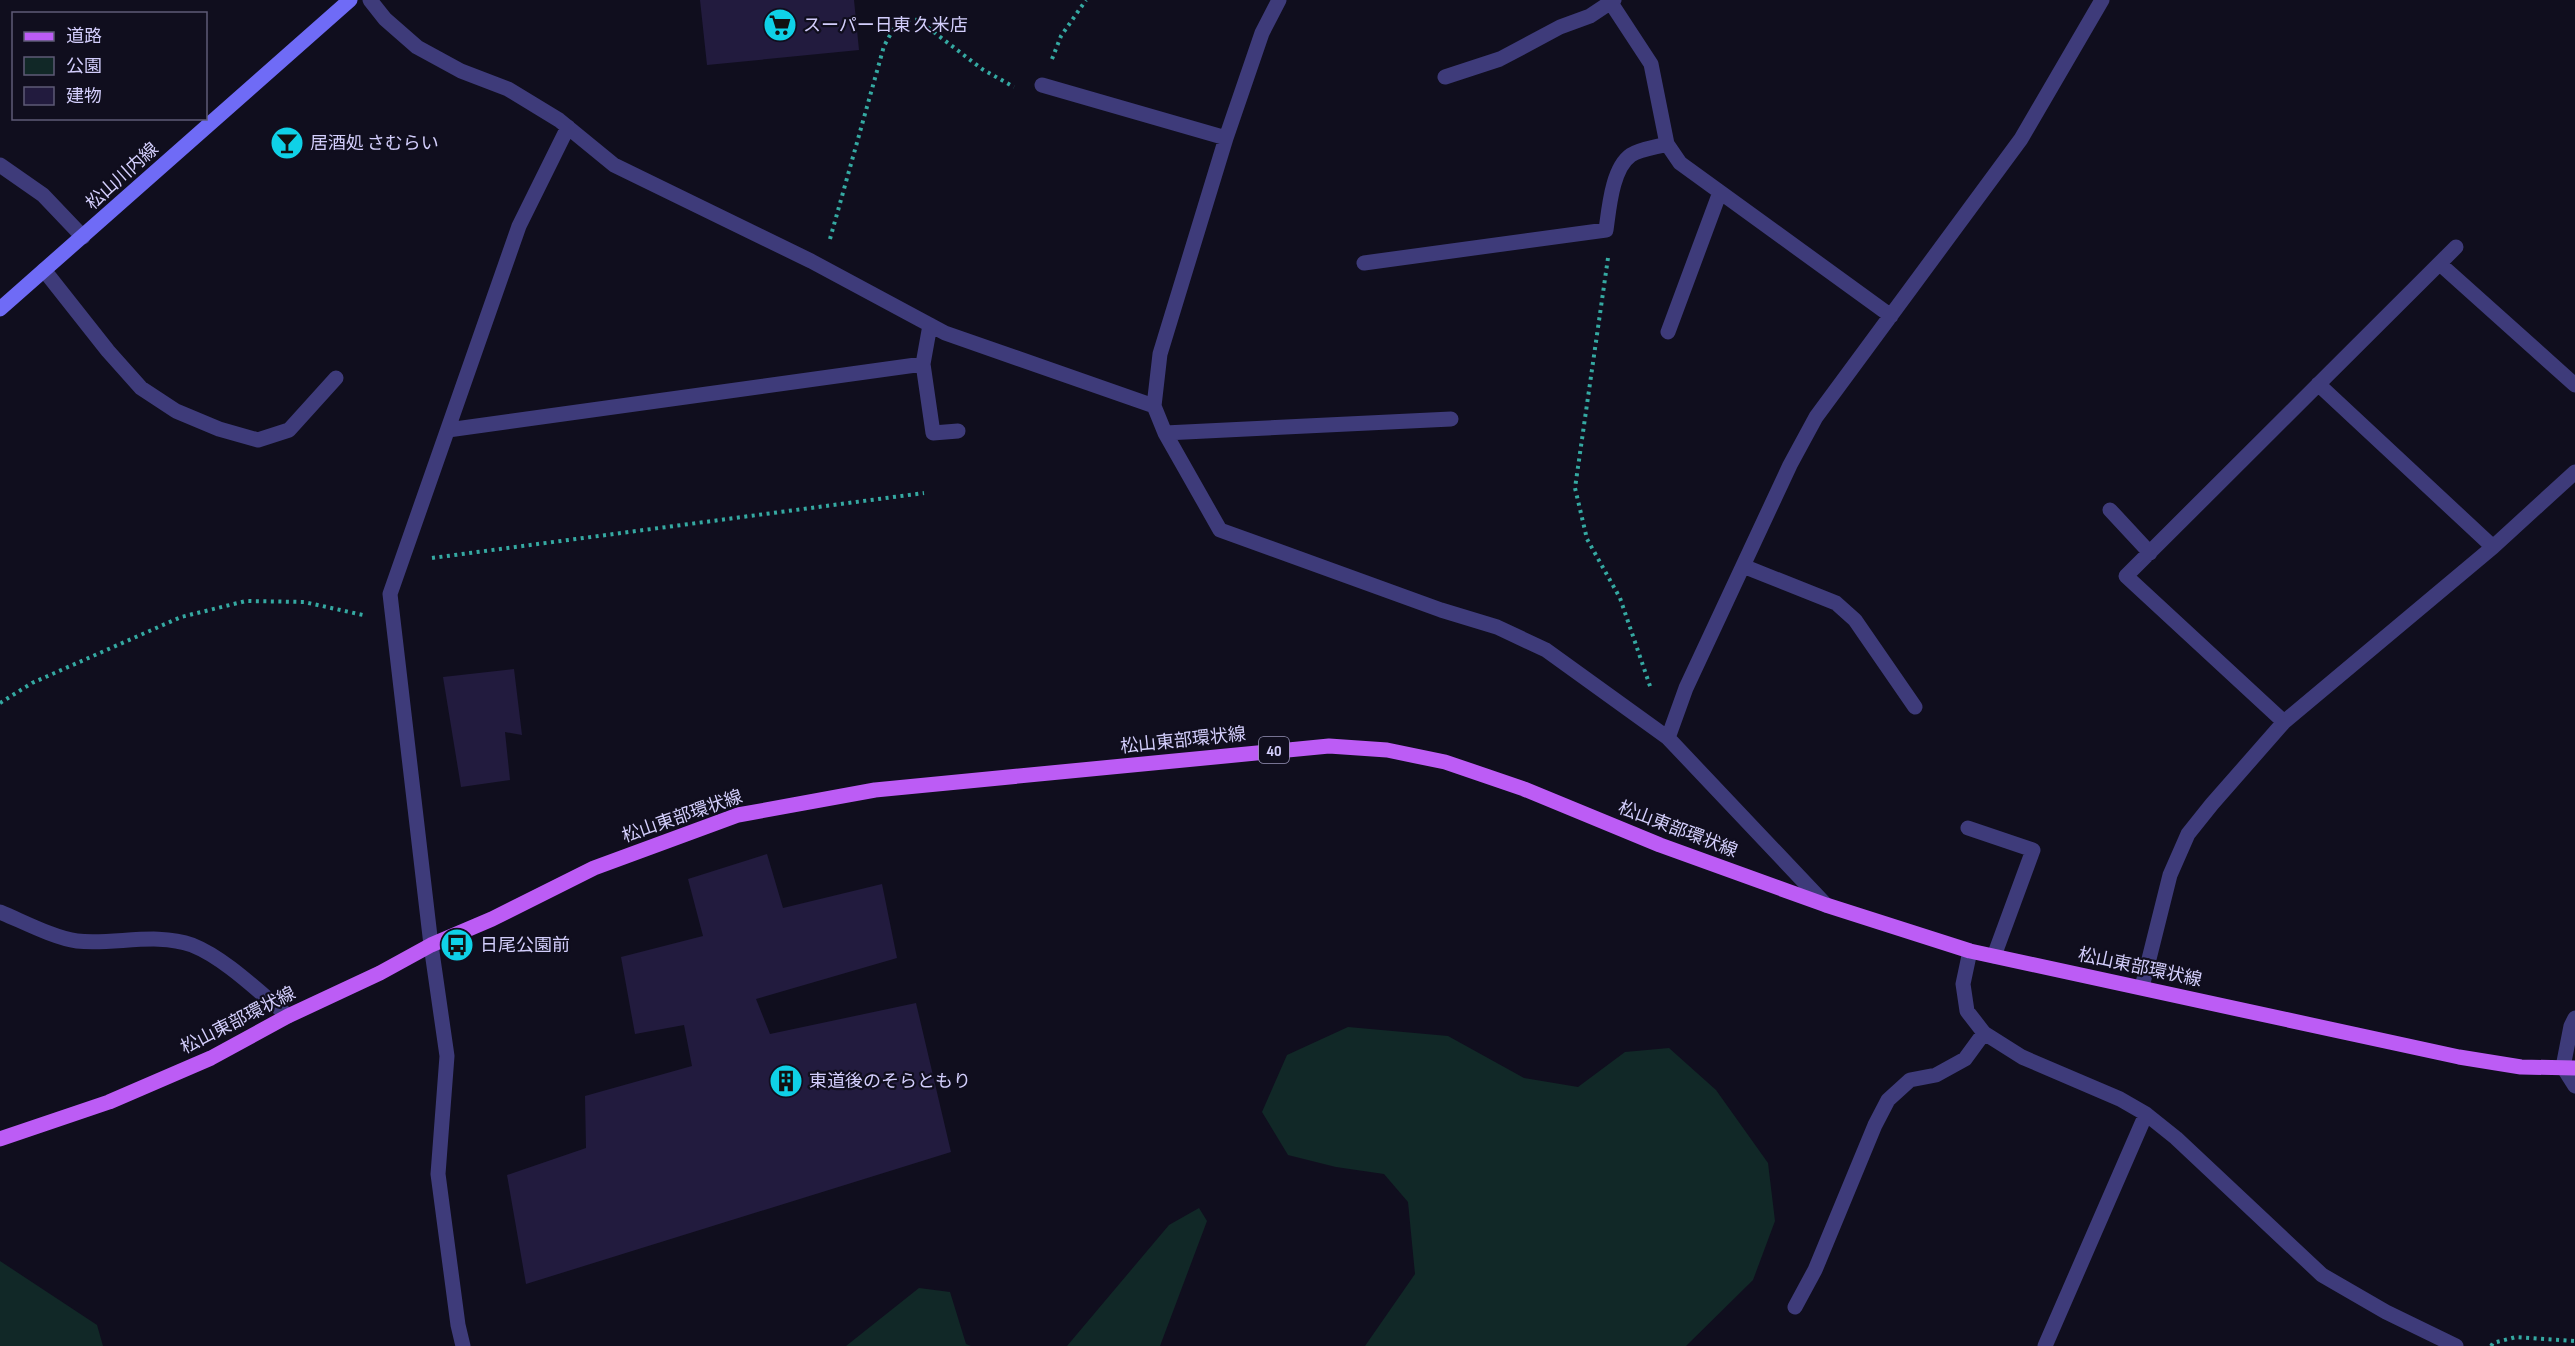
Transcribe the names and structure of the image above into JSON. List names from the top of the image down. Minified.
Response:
{"streets":{"main road":["松山川内線","松山東部環状線","40"]},"places":{"supermarket":["スーパー日東 久米店"],"bar":["居酒処 さむらい"],"bus stop":["日尾公園前"],"building":["東道後のそらともり"]},"legend":["道路","公園","建物"]}
